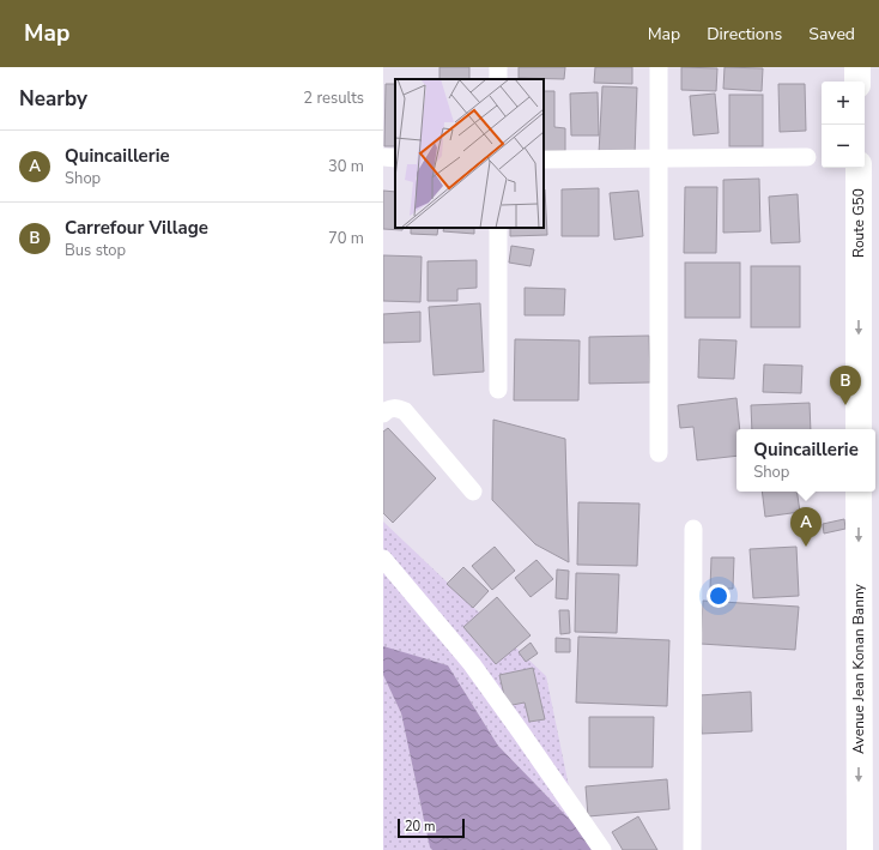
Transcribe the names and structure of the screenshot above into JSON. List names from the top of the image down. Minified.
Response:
{"streets":{"street":["Route G50","Avenue Jean Konan Banny"]},"scale_bar":"20 m","page":{"header":"Map","nav":["Map","Directions","Saved"],"heading":["Nearby","2 results"],"map_buttons":["+","−"],"list":[{"mark":"A","name":"Quincaillerie","note":"Shop","value":"30 m"},{"mark":"B","name":"Carrefour Village","note":"Bus stop","value":"70 m"}],"pins":["B","A"],"popup":["Quincaillerie","Shop"],"scale":"20 m"}}
